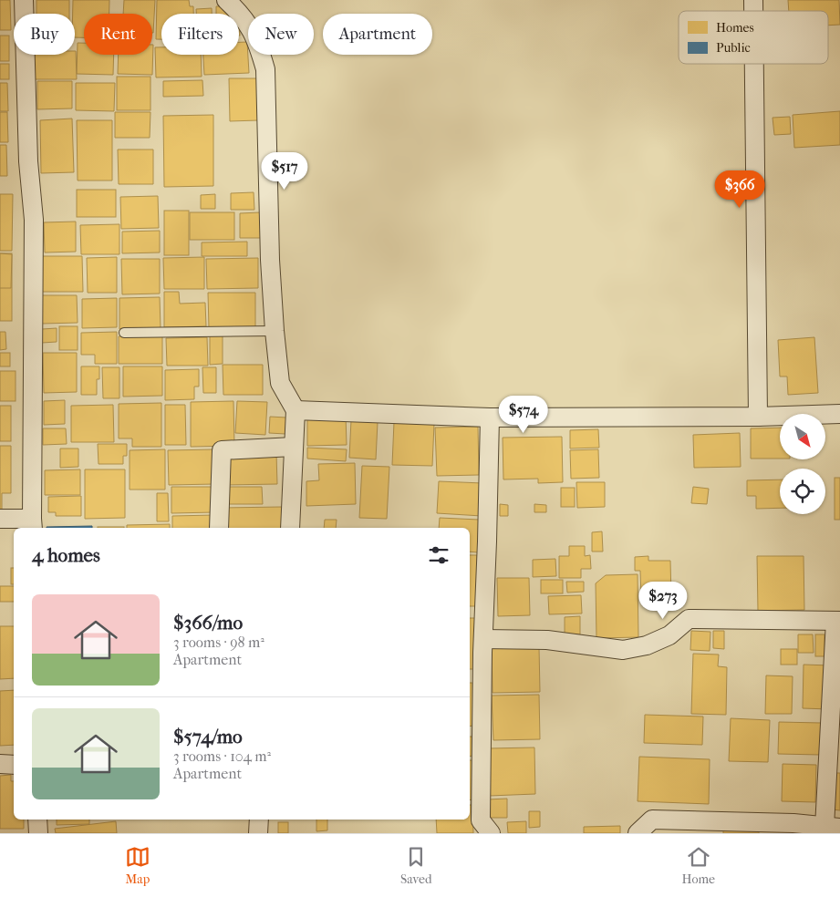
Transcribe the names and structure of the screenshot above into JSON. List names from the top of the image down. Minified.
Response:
{"legend":["Homes","Public"],"north":"bottom right","page":{"chip":["Buy","Rent","Filters","New","Apartment"],"price":["$517","$366","$574","$273"],"heading":"4 homes","list":[{"name":"$366/mo","note":"3 rooms · 98 m² · Apartment"},{"name":"$574/mo","note":"3 rooms · 104 m² · Apartment"}],"tabs":["Map","Saved","Home"]}}
